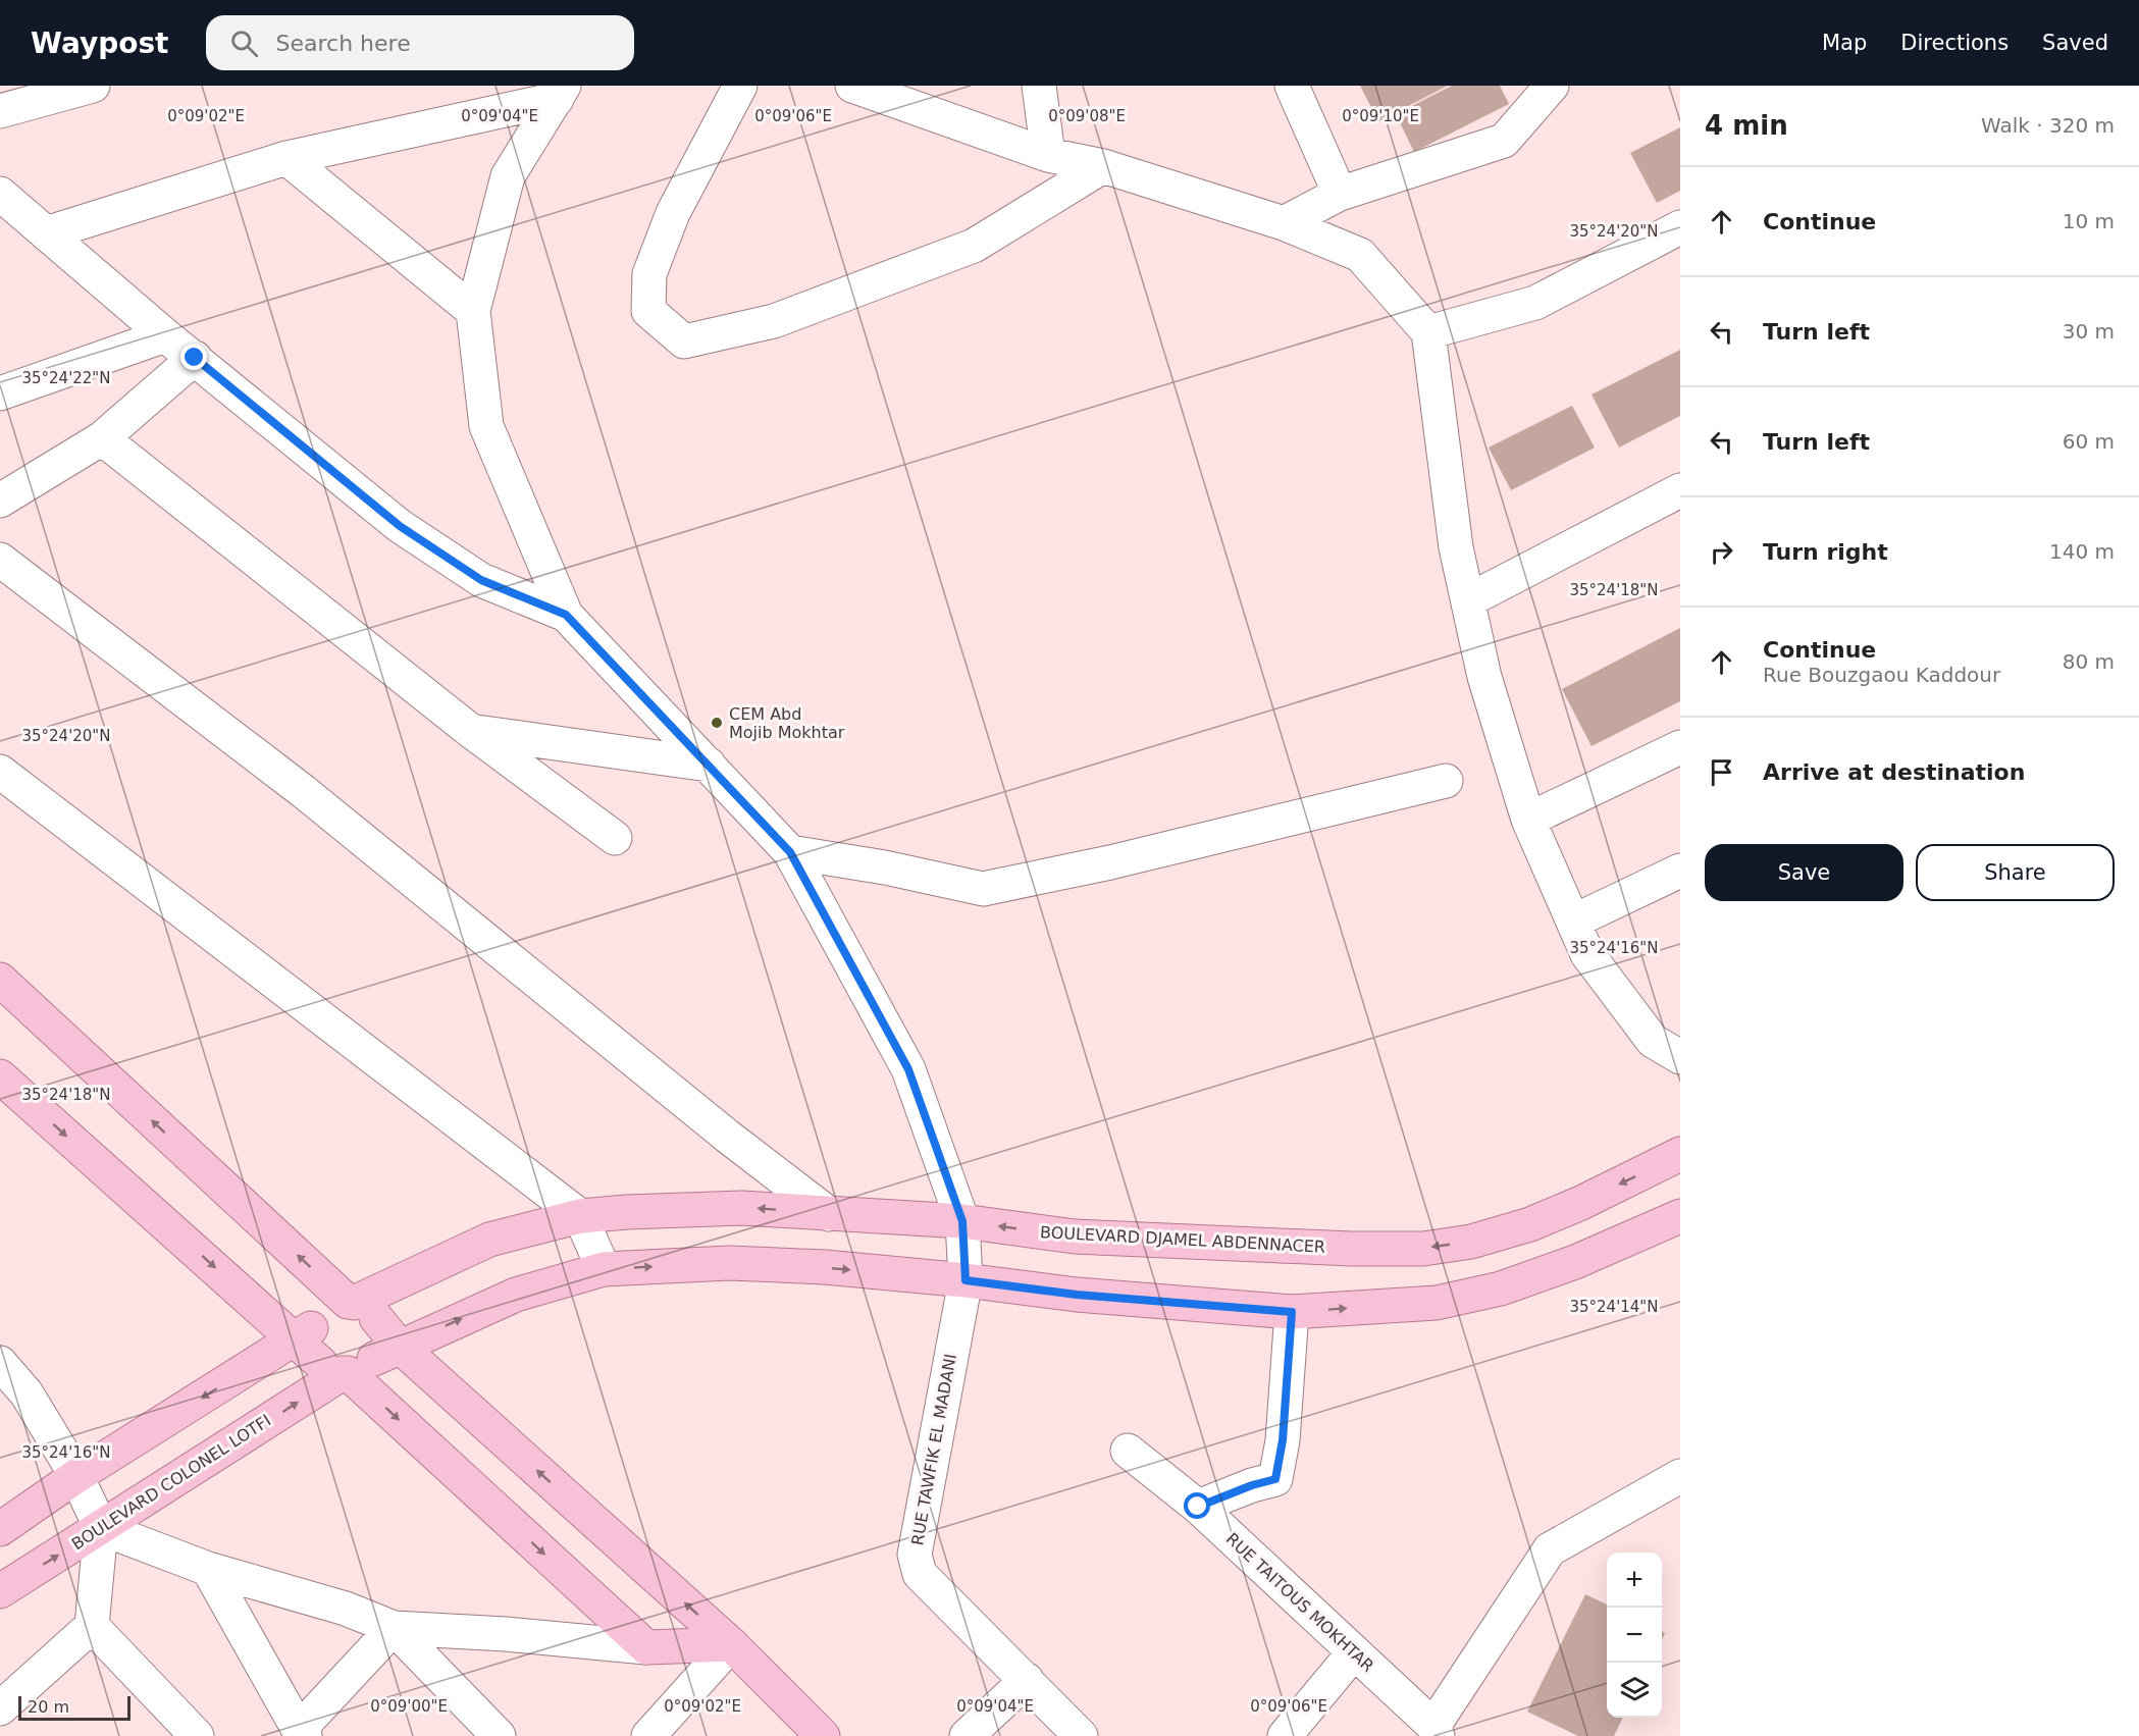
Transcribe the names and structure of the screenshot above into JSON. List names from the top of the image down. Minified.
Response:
{"streets":{"main road":["BOULEVARD DJAMEL ABDENNACER","BOULEVARD COLONEL LOTFI"],"street":["RUE TAWFIK EL MADANI","RUE TAITOUS MOKHTAR"]},"crossings":[["BOULEVARD DJAMEL ABDENNACER","RUE TAWFIK EL MADANI"],["BOULEVARD DJAMEL ABDENNACER","BOULEVARD COLONEL LOTFI"]],"places":["CEM Abd Mojib Mokhtar"],"scale_bar":"20 m","page":{"header":"Waypost","search":"Search here","nav":["Map","Directions","Saved"],"heading":["4 min","Walk · 320 m"],"list":[["Continue","10 m"],["Turn left","30 m"],["Turn left","60 m"],["Turn right","140 m"],["Continue","Rue Bouzgaou Kaddour","80 m"],"Arrive at destination"],"buttons":["Save","Share"],"map_buttons":["+","−"],"scale":"20 m"},"coordinates":["0°09'02\"E","0°09'04\"E","0°09'06\"E","0°09'08\"E","0°09'10\"E","35°24'20\"N","35°24'22\"N","35°24'18\"N","35°24'16\"N","35°24'14\"N","0°09'00\"E"]}
